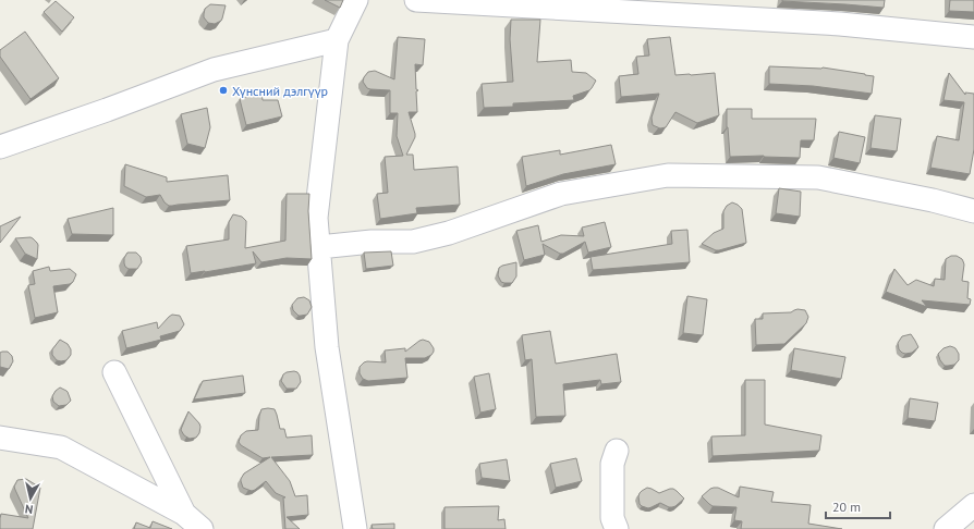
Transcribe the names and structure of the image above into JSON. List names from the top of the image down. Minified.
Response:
{"places":["Хүнсний дэлгүүр"],"scale_bar":"20 m","north":"bottom"}
